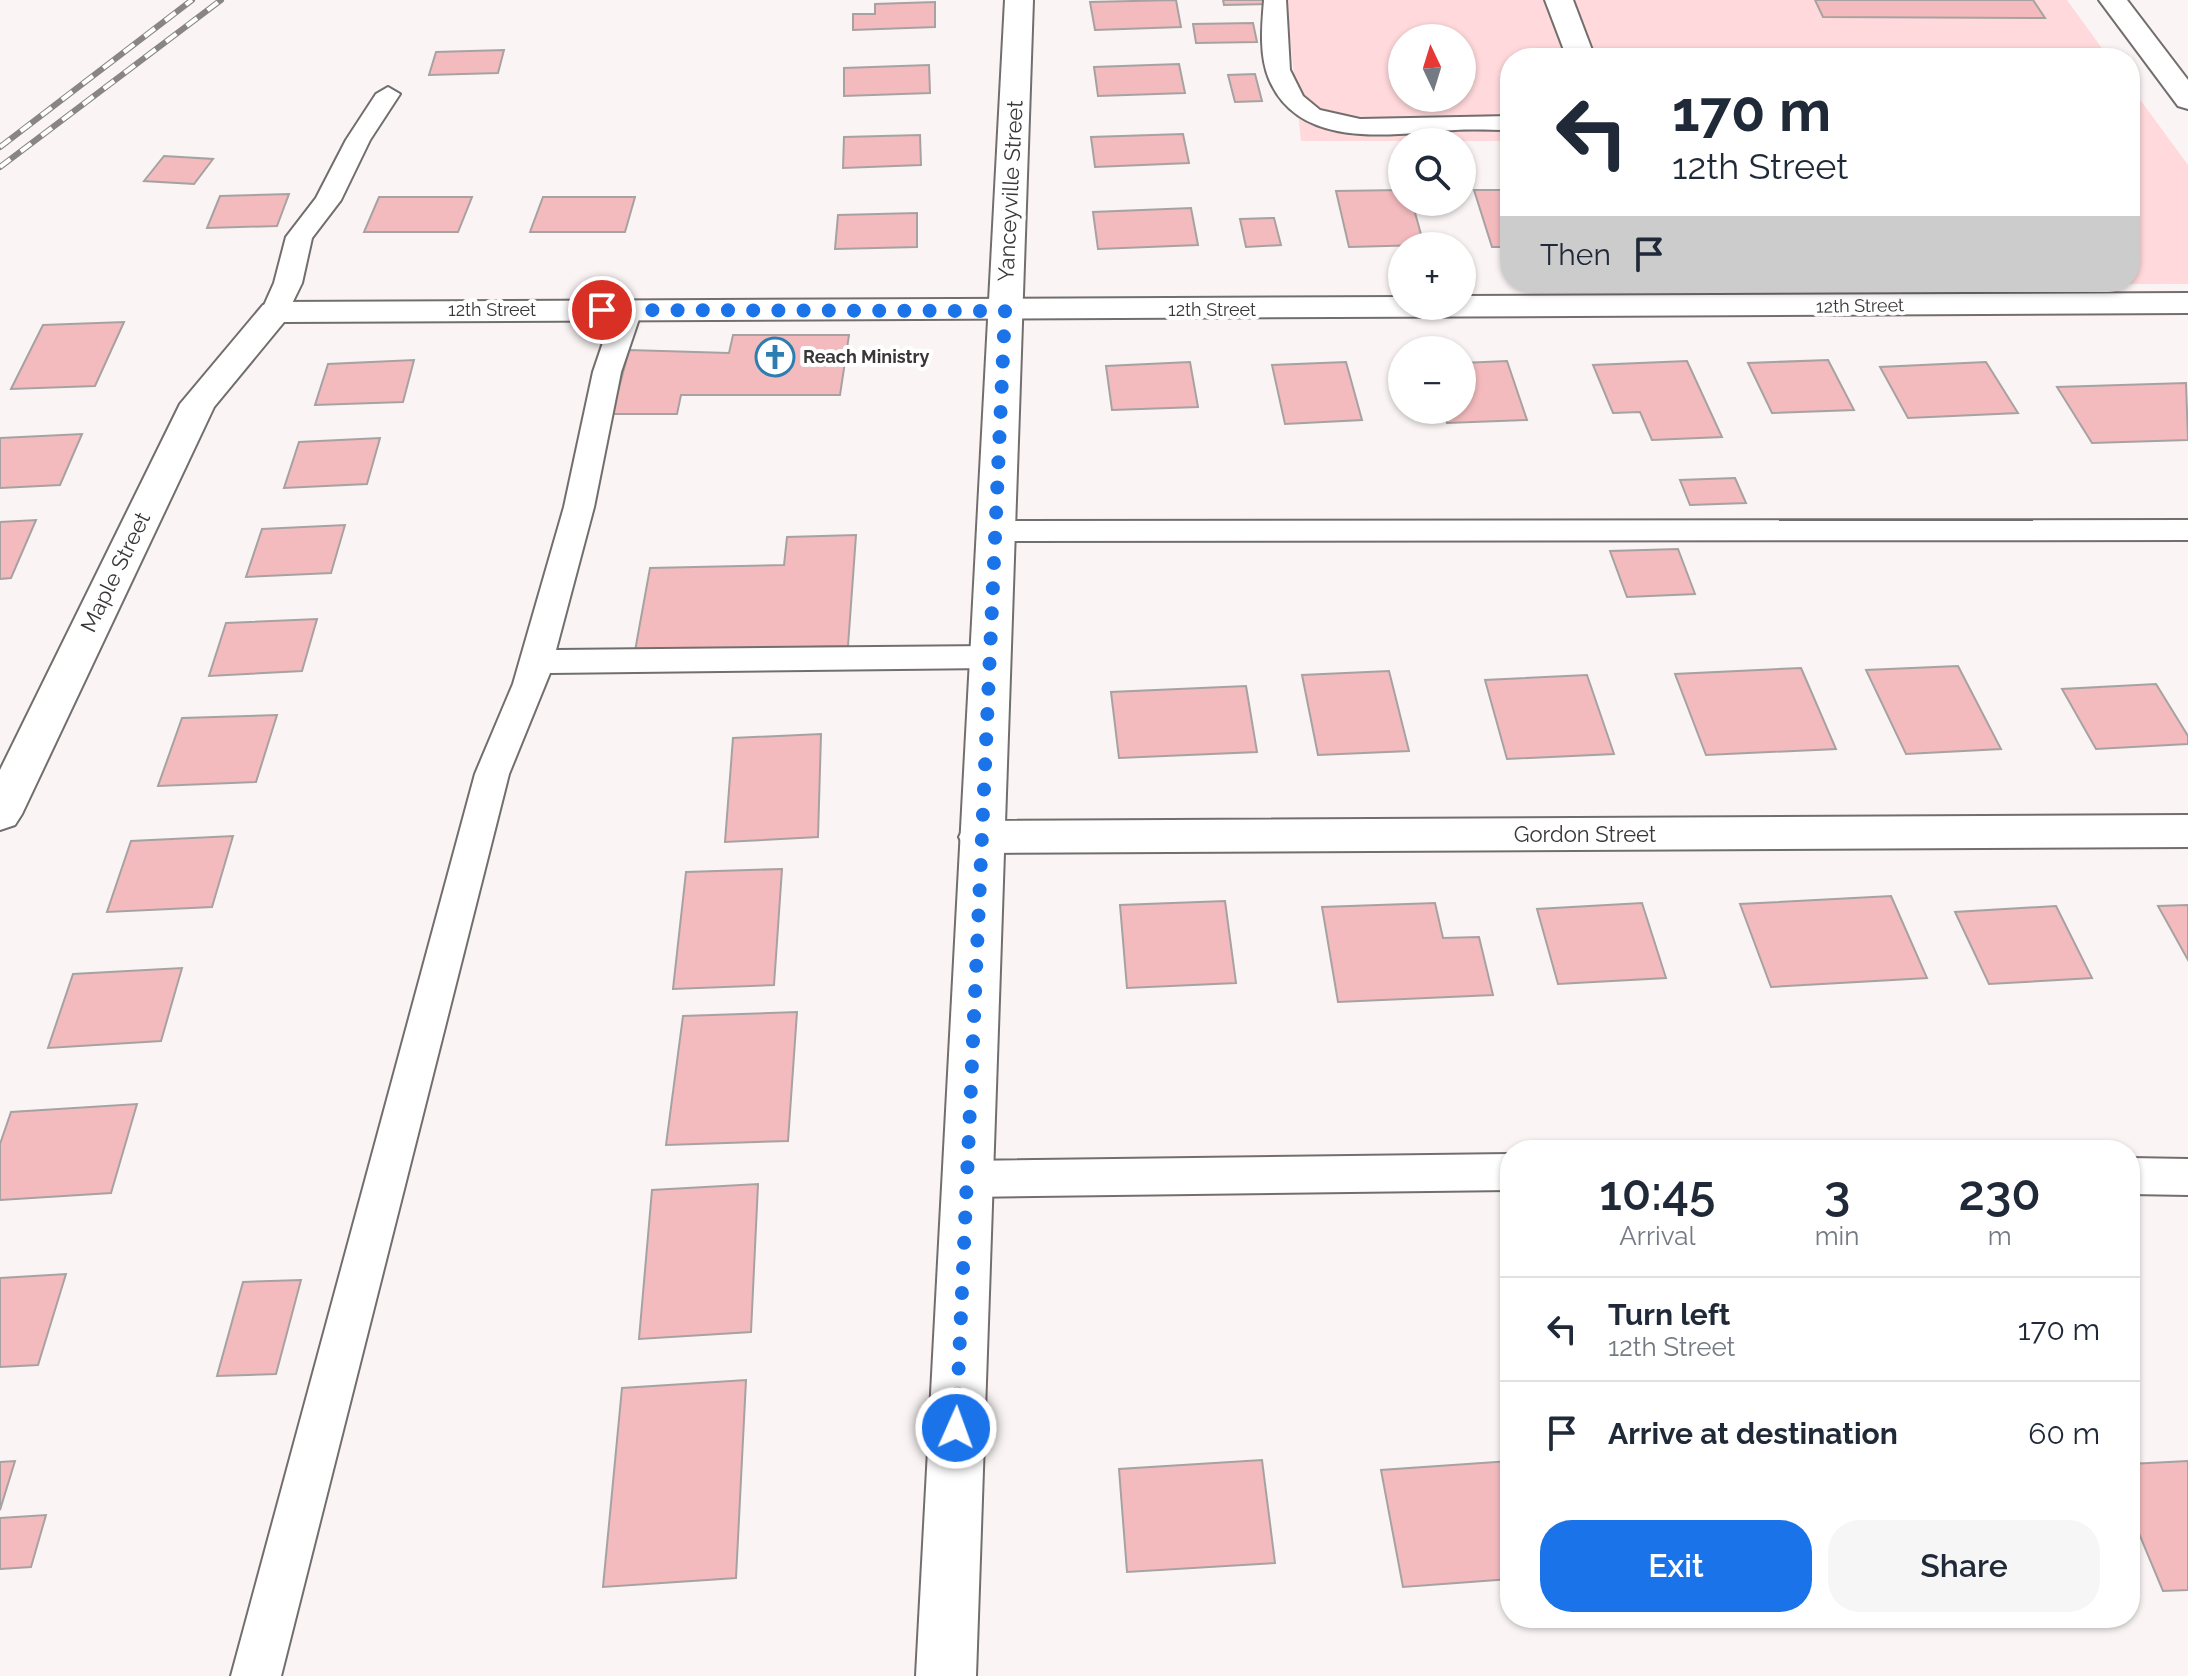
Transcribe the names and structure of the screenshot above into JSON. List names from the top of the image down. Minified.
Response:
{"streets":{"street":["Yanceyville Street","12th Street","Maple Street","Gordon Street"]},"crossings":[["Yanceyville Street","12th Street"],["Yanceyville Street","Gordon Street"],["12th Street","Maple Street"]],"places":{"church":["Reach Ministry"]},"north":"top","page":{"map_buttons":["+","−"],"turn":["170 m","12th Street"],"then":"Then","eta":["10:45","Arrival","3","min","230","m"],"list":[{"name":"Turn left","note":"12th Street","value":"170 m"},{"name":"Arrive at destination","value":"60 m"}],"buttons":["Exit","Share"]}}
